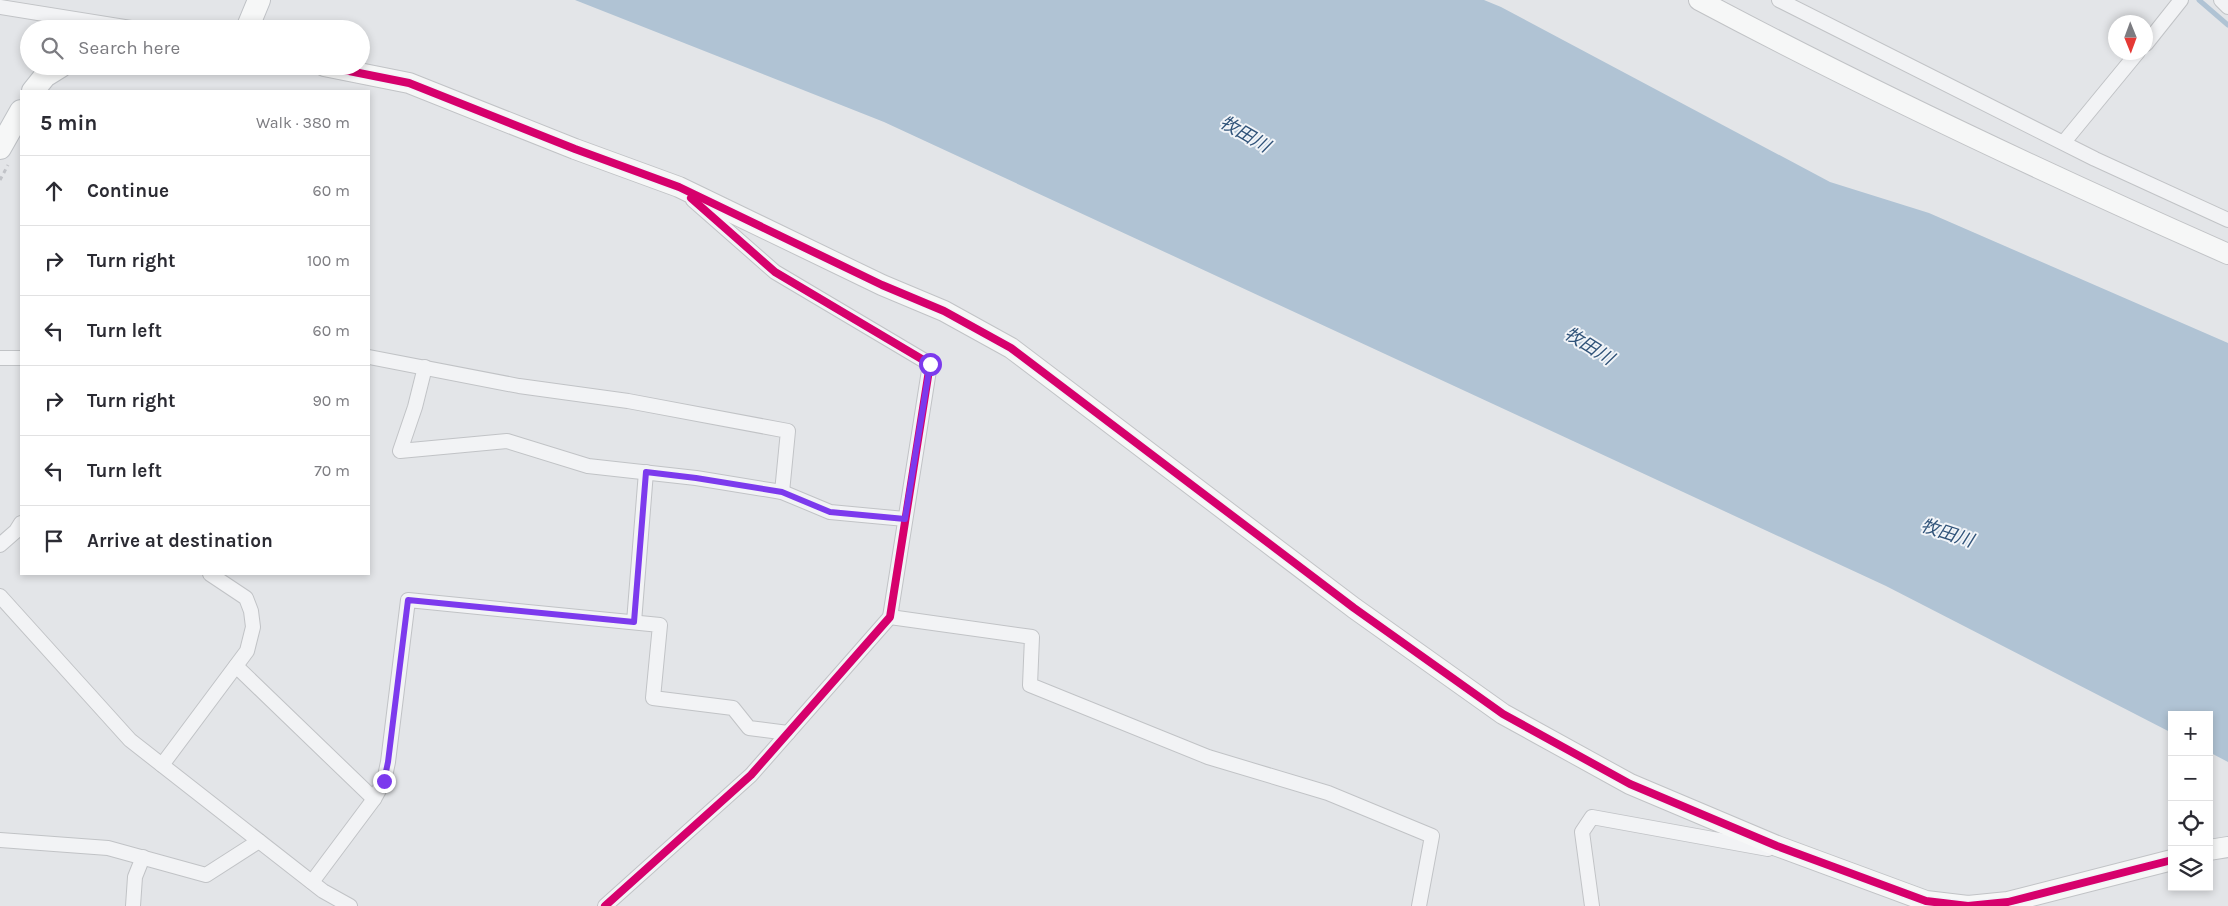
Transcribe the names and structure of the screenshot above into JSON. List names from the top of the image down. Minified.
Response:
{"water":["牧田川"],"north":"bottom","page":{"search":"Search here","heading":["5 min","Walk · 380 m"],"list":[["Continue","60 m"],["Turn right","100 m"],["Turn left","60 m"],["Turn right","90 m"],["Turn left","70 m"],"Arrive at destination"],"map_buttons":["+","−"]}}
